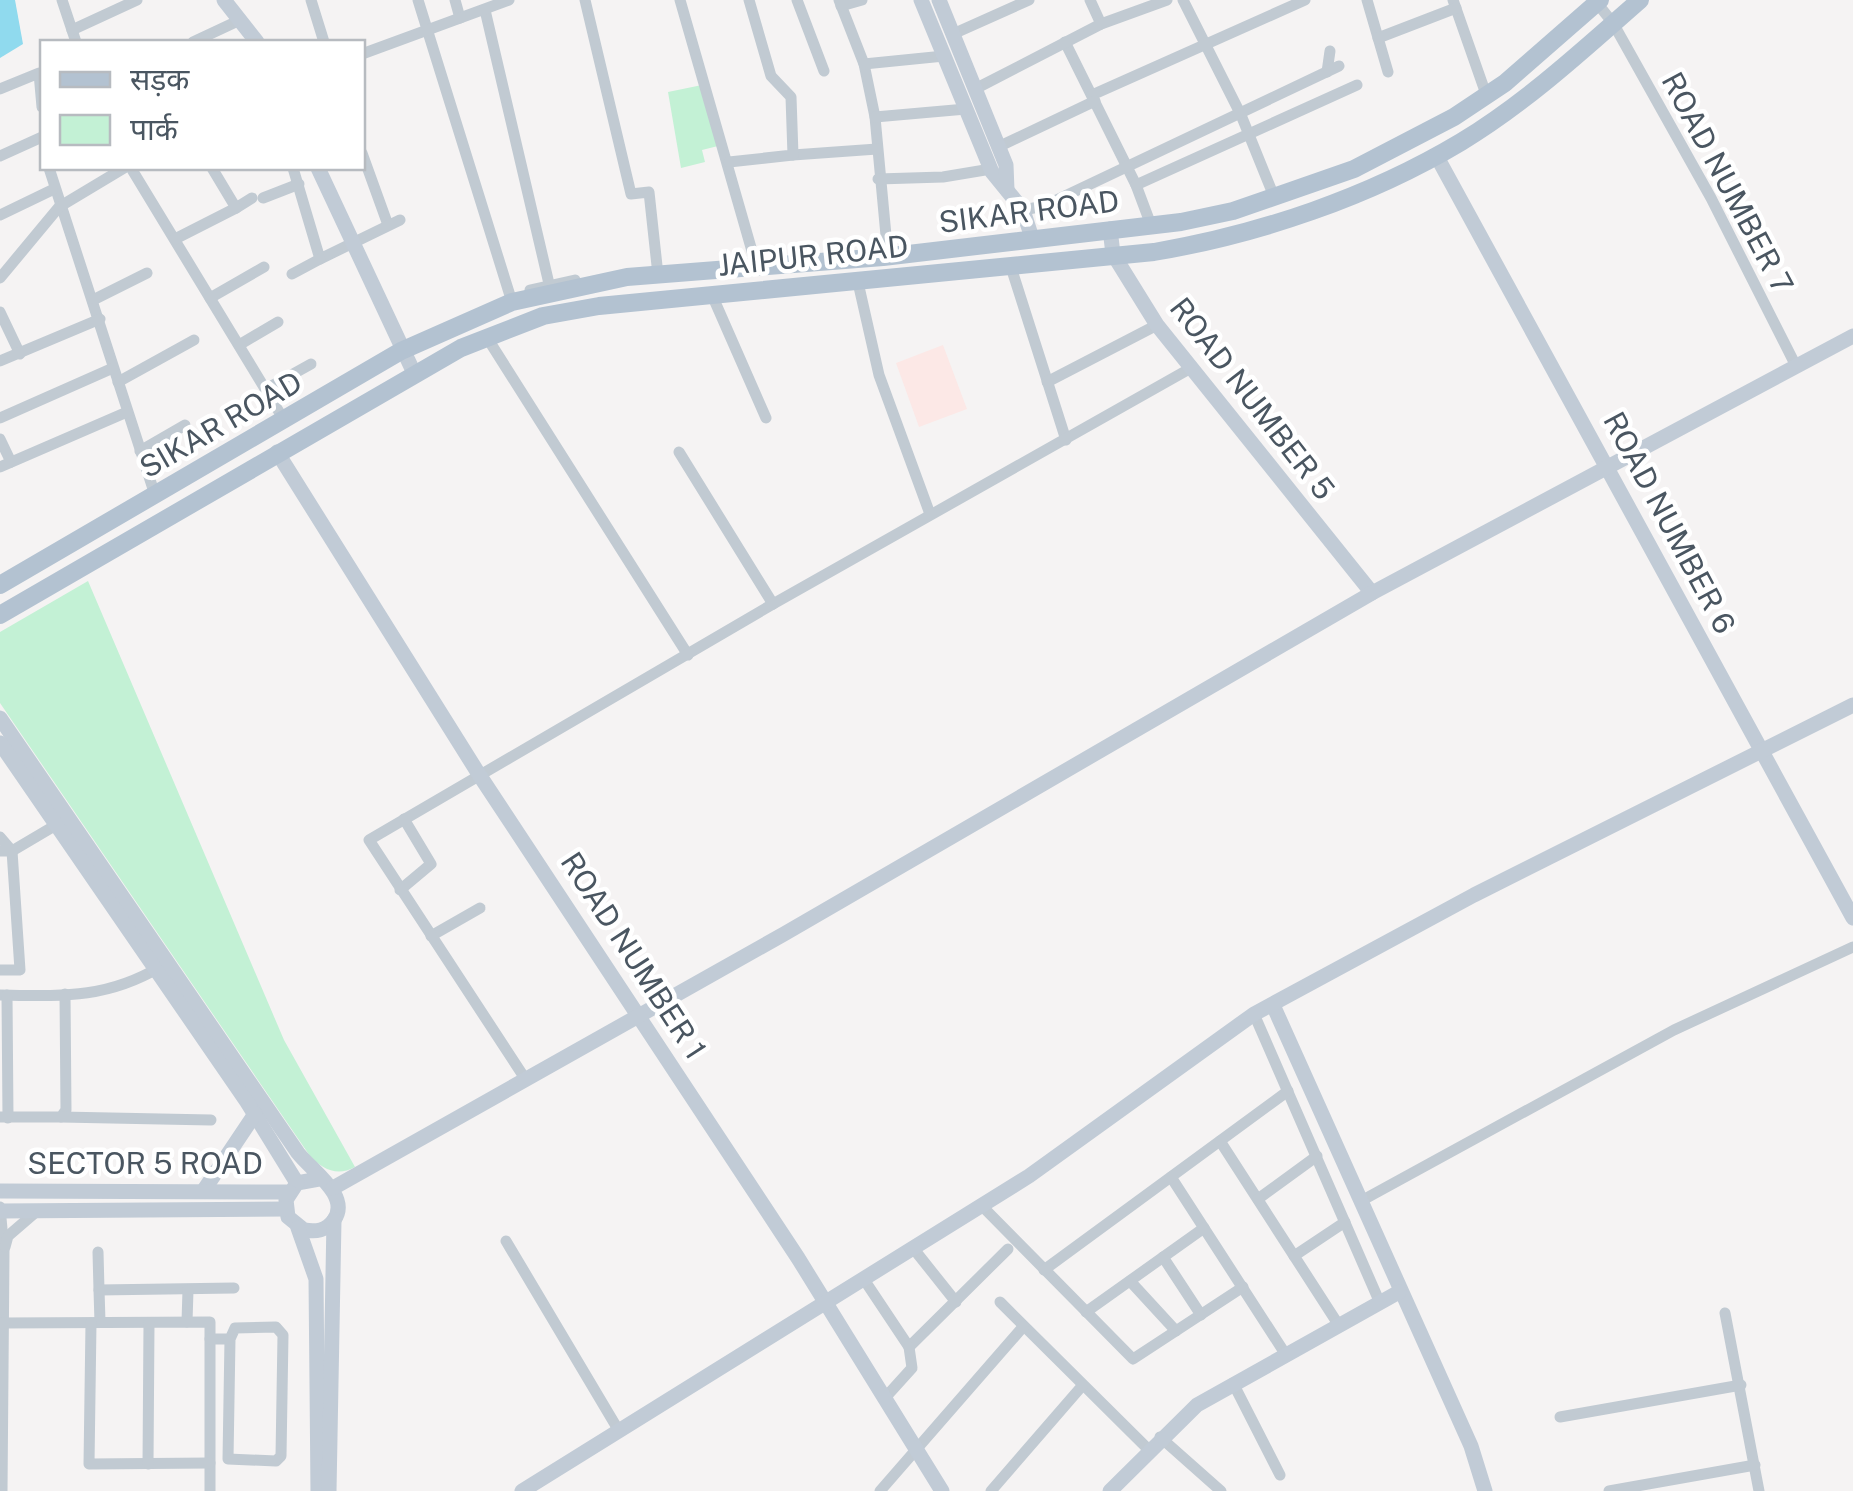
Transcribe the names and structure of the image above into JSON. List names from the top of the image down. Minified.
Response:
{"streets":{"main road":["SIKAR ROAD","JAIPUR ROAD"],"street":["ROAD NUMBER 7","ROAD NUMBER 5","ROAD NUMBER 6","ROAD NUMBER 1","SECTOR 5 ROAD"]},"crossings":[["ROAD NUMBER 7","SIKAR ROAD"],["ROAD NUMBER 7","JAIPUR ROAD"],["SIKAR ROAD","ROAD NUMBER 5"],["JAIPUR ROAD","ROAD NUMBER 5"],["JAIPUR ROAD","ROAD NUMBER 6"],["JAIPUR ROAD","ROAD NUMBER 1"]],"legend":["सड़क","पार्क"]}
